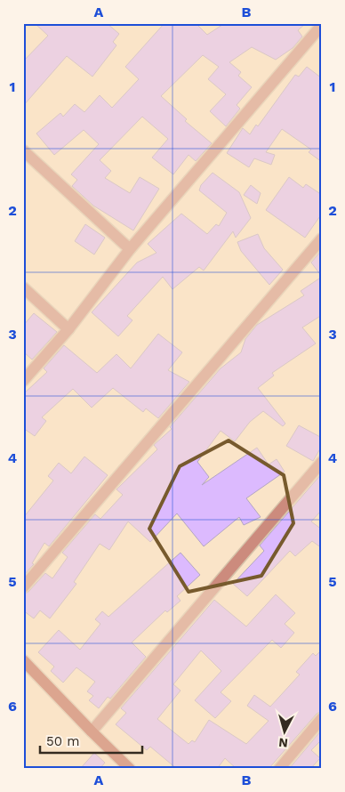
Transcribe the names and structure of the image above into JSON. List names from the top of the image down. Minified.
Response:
{"scale_bar":"50 m","north":"bottom","grid":{"columns":["A","B"],"rows":["1","2","3","4","5","6"]}}
